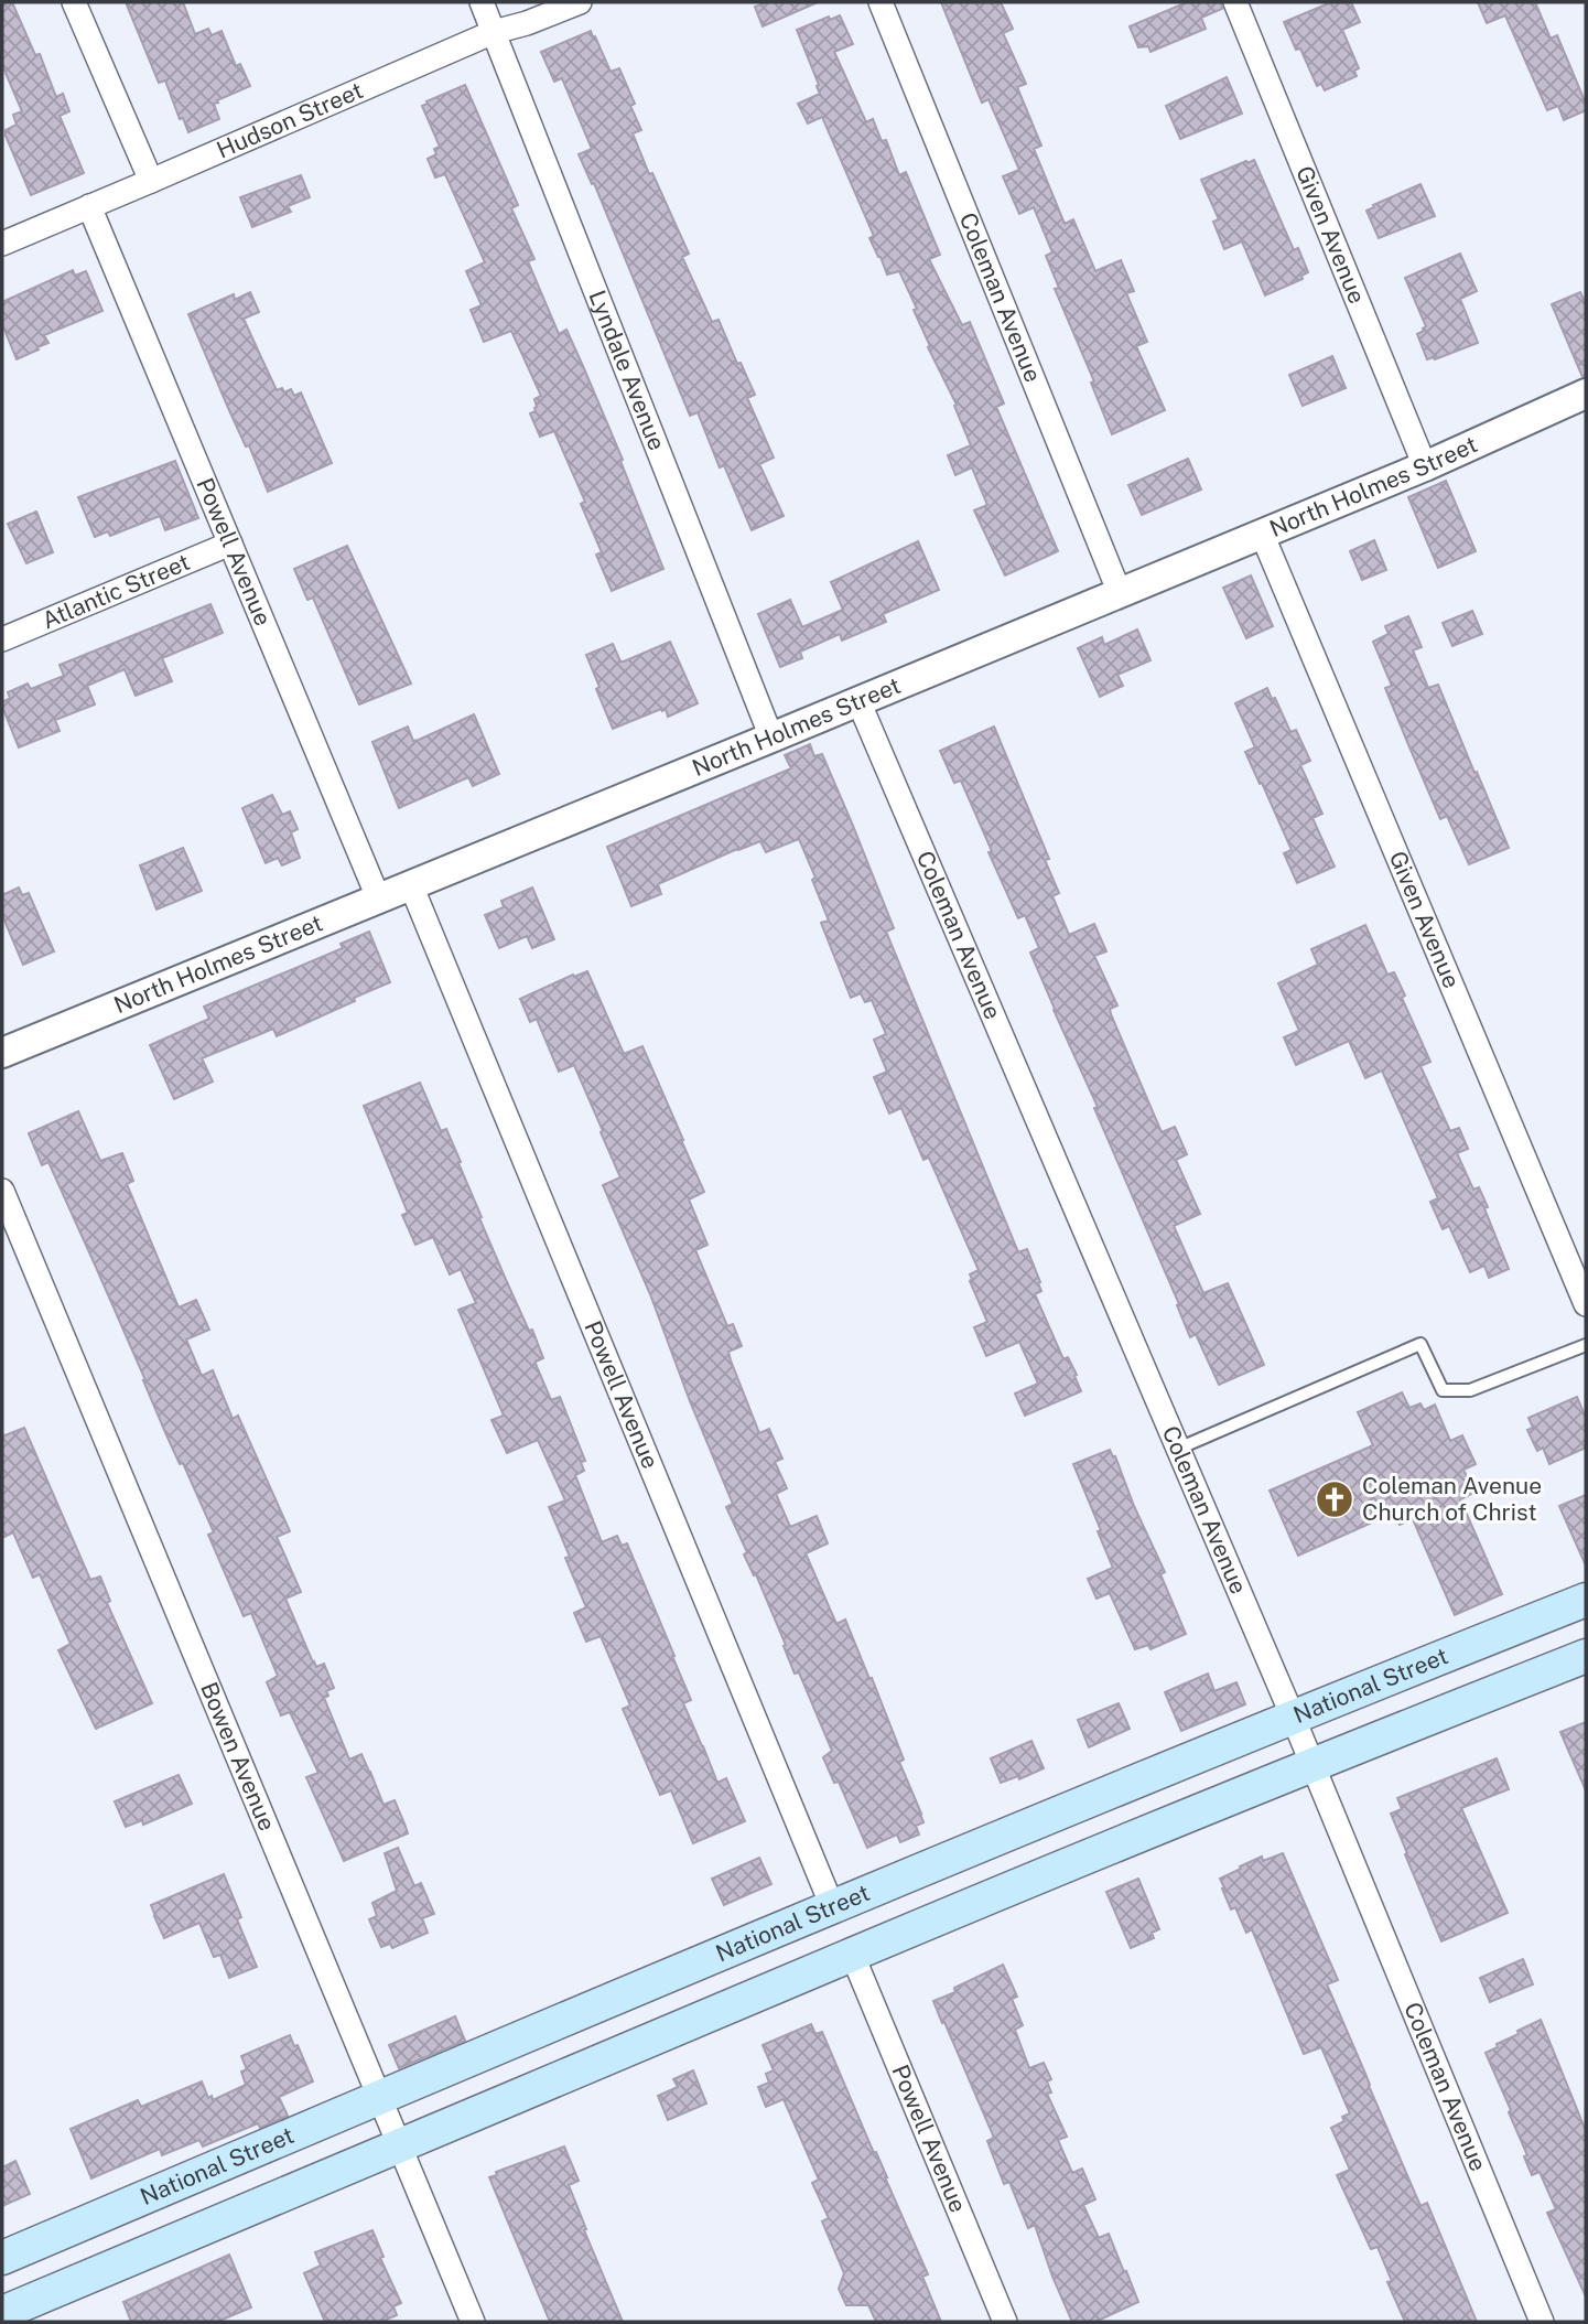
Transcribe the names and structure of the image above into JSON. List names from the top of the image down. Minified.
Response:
{"streets":{"main road":["National Street"],"street":["Hudson Street","Given Avenue","Coleman Avenue","Lyndale Avenue","North Holmes Street","Powell Avenue","Atlantic Street","Bowen Avenue"]},"crossings":[["Hudson Street","Lyndale Avenue"],["Hudson Street","Powell Avenue"],["Given Avenue","North Holmes Street"],["Coleman Avenue","North Holmes Street"],["Coleman Avenue","National Street"],["Lyndale Avenue","North Holmes Street"],["North Holmes Street","Powell Avenue"],["Powell Avenue","Atlantic Street"],["Powell Avenue","National Street"],["National Street","Bowen Avenue"]],"places":{"church":["Coleman Avenue Church of Christ"]}}
